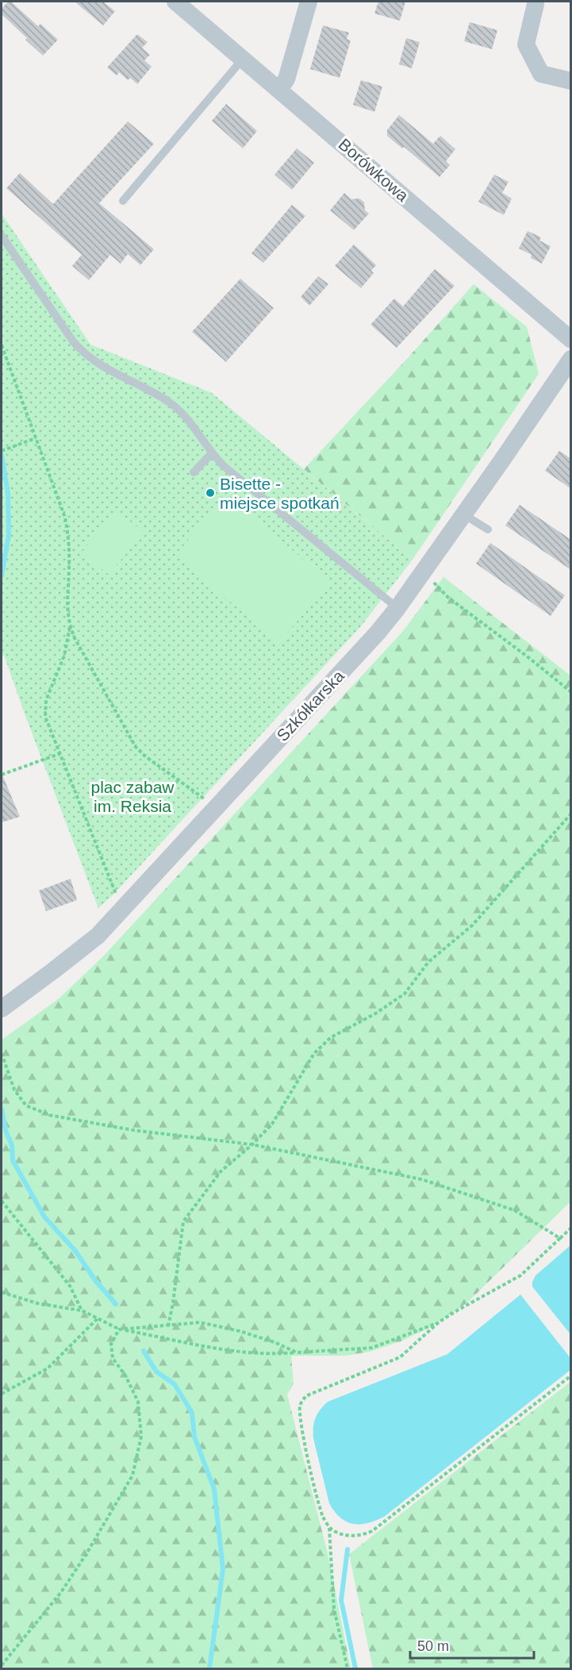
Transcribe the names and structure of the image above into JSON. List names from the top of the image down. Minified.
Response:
{"streets":{"street":["Borówkowa","Szkółkarska"]},"parks":["plac zabaw im. Reksia"],"places":["Bisette - miejsce spotkań"],"scale_bar":"50 m"}
